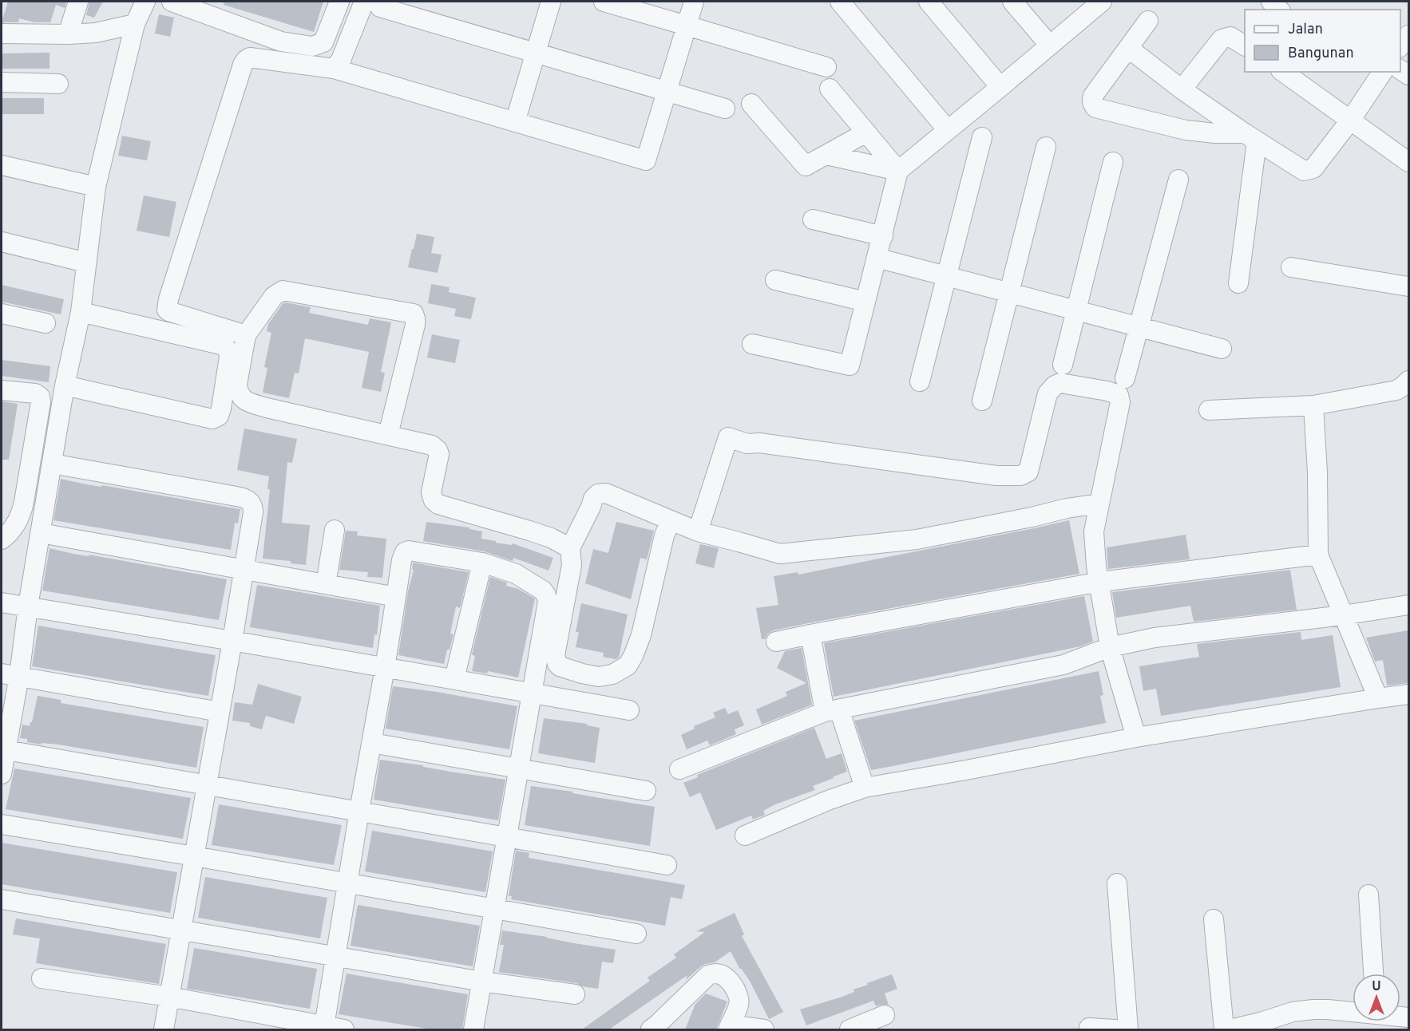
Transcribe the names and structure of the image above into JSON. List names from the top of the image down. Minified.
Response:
{"legend":["Jalan","Bangunan"],"north":"top"}
